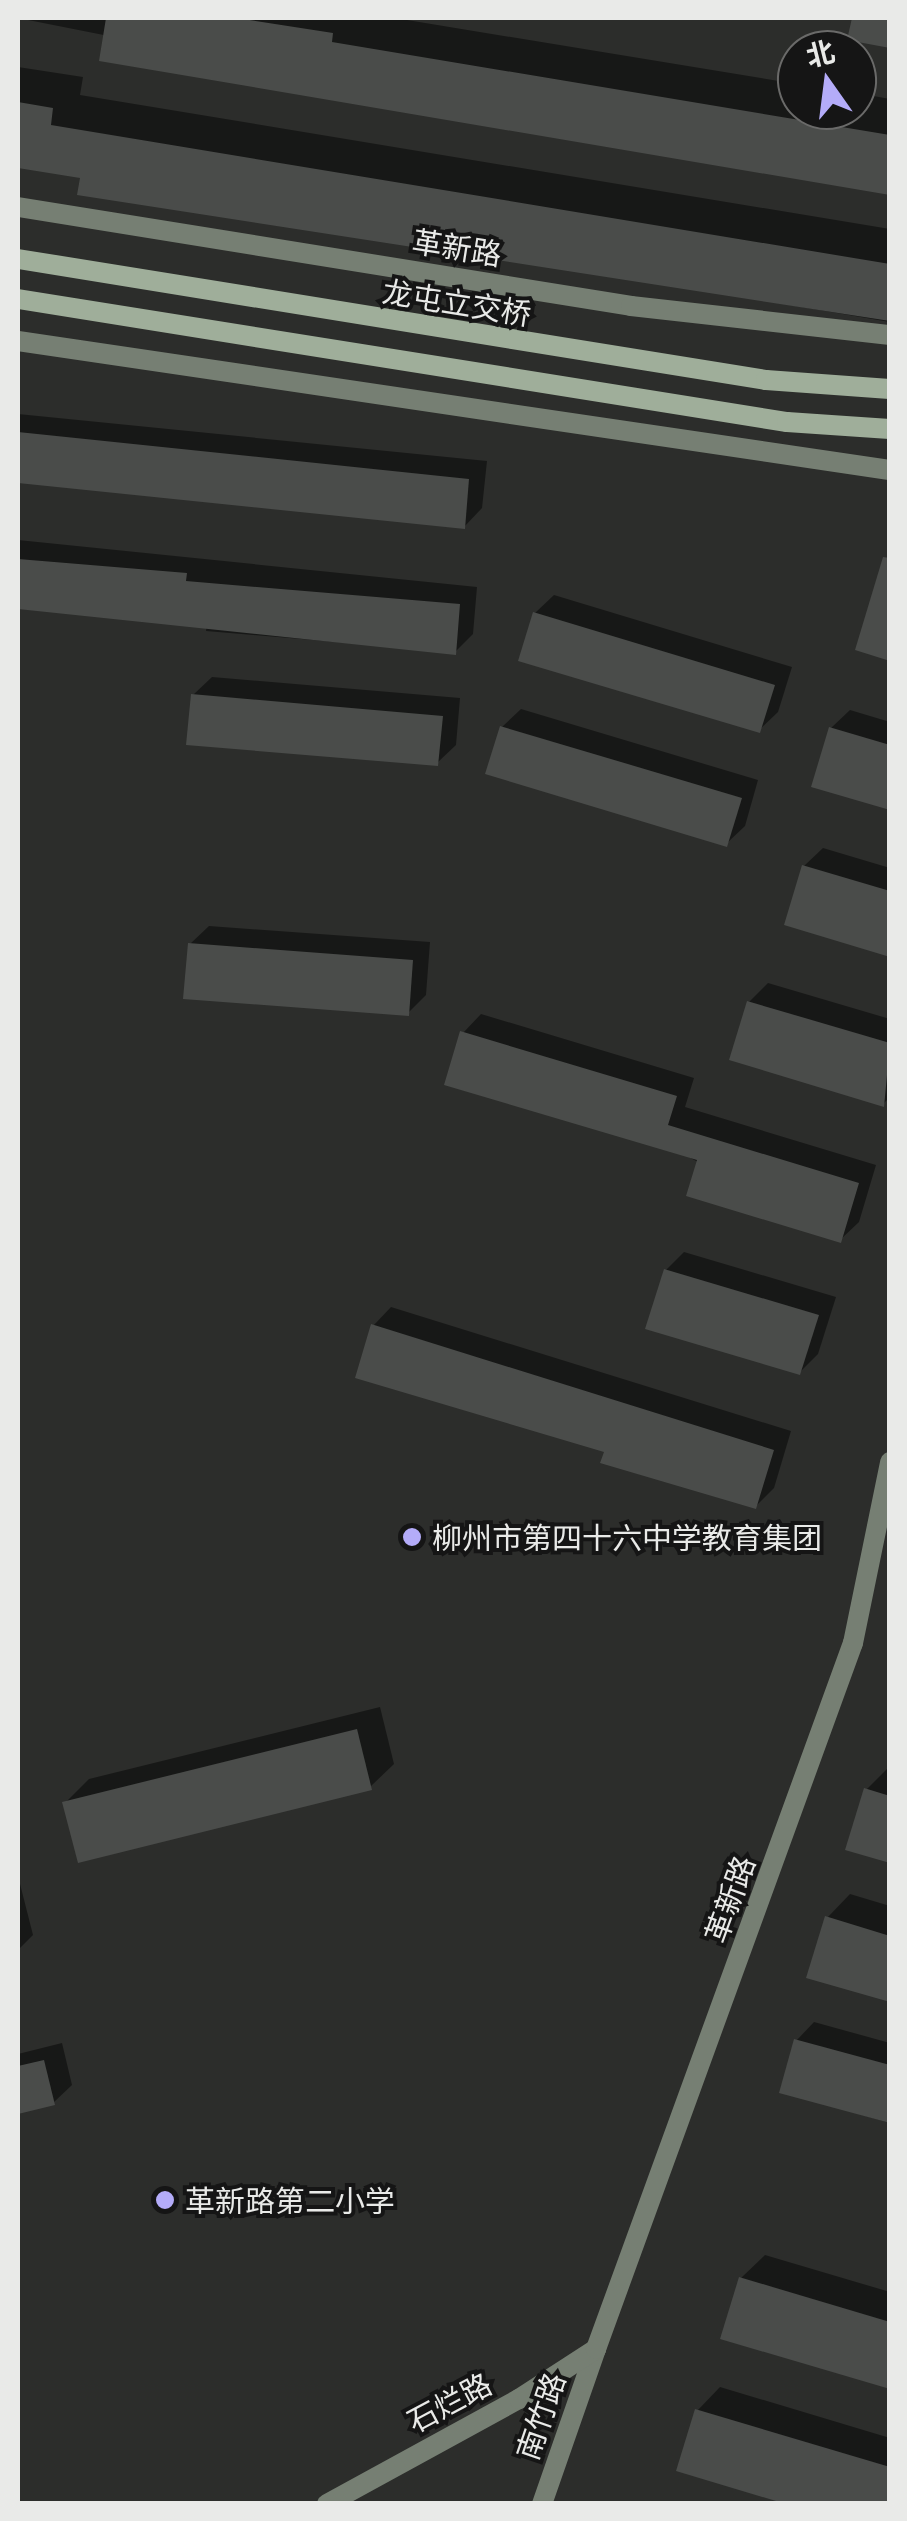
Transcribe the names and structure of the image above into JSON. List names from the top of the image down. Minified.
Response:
{"streets":{"main road":["龙屯立交桥"],"street":["革新路","石烂路","南竹路"]},"crossings":[["革新路","石烂路"],["革新路","南竹路"],["石烂路","南竹路"]],"places":["柳州市第四十六中学教育集团","革新路第二小学"],"north":"top"}
